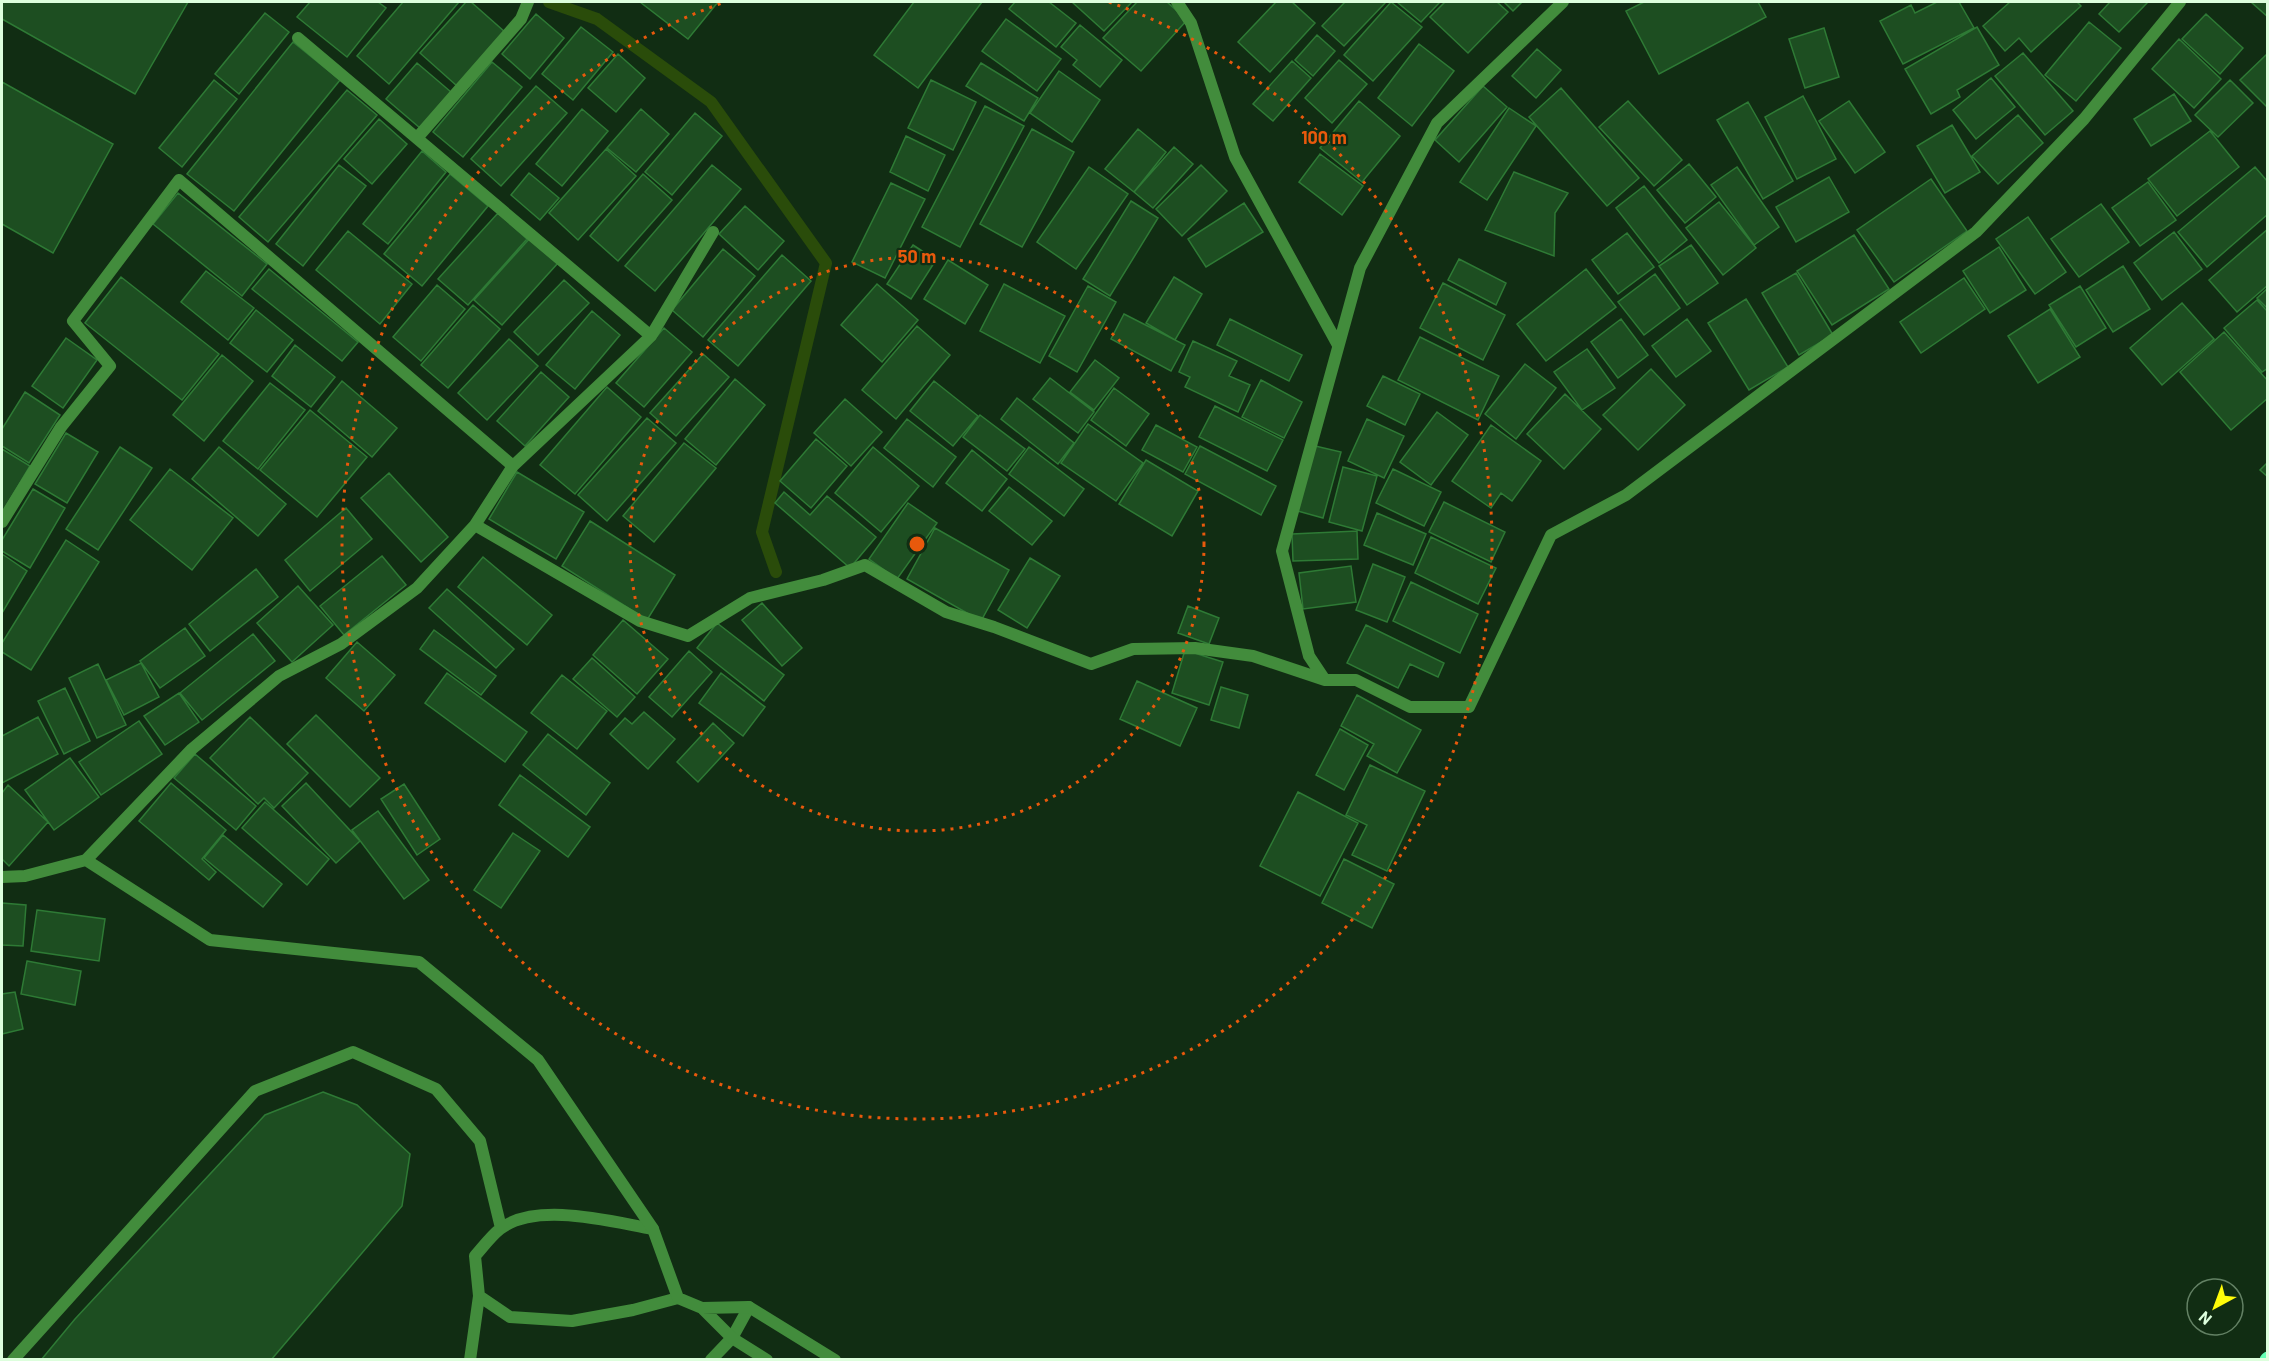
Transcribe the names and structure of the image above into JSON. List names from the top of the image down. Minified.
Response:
{"north":"bottom left","rings":["100 m","50 m"]}
